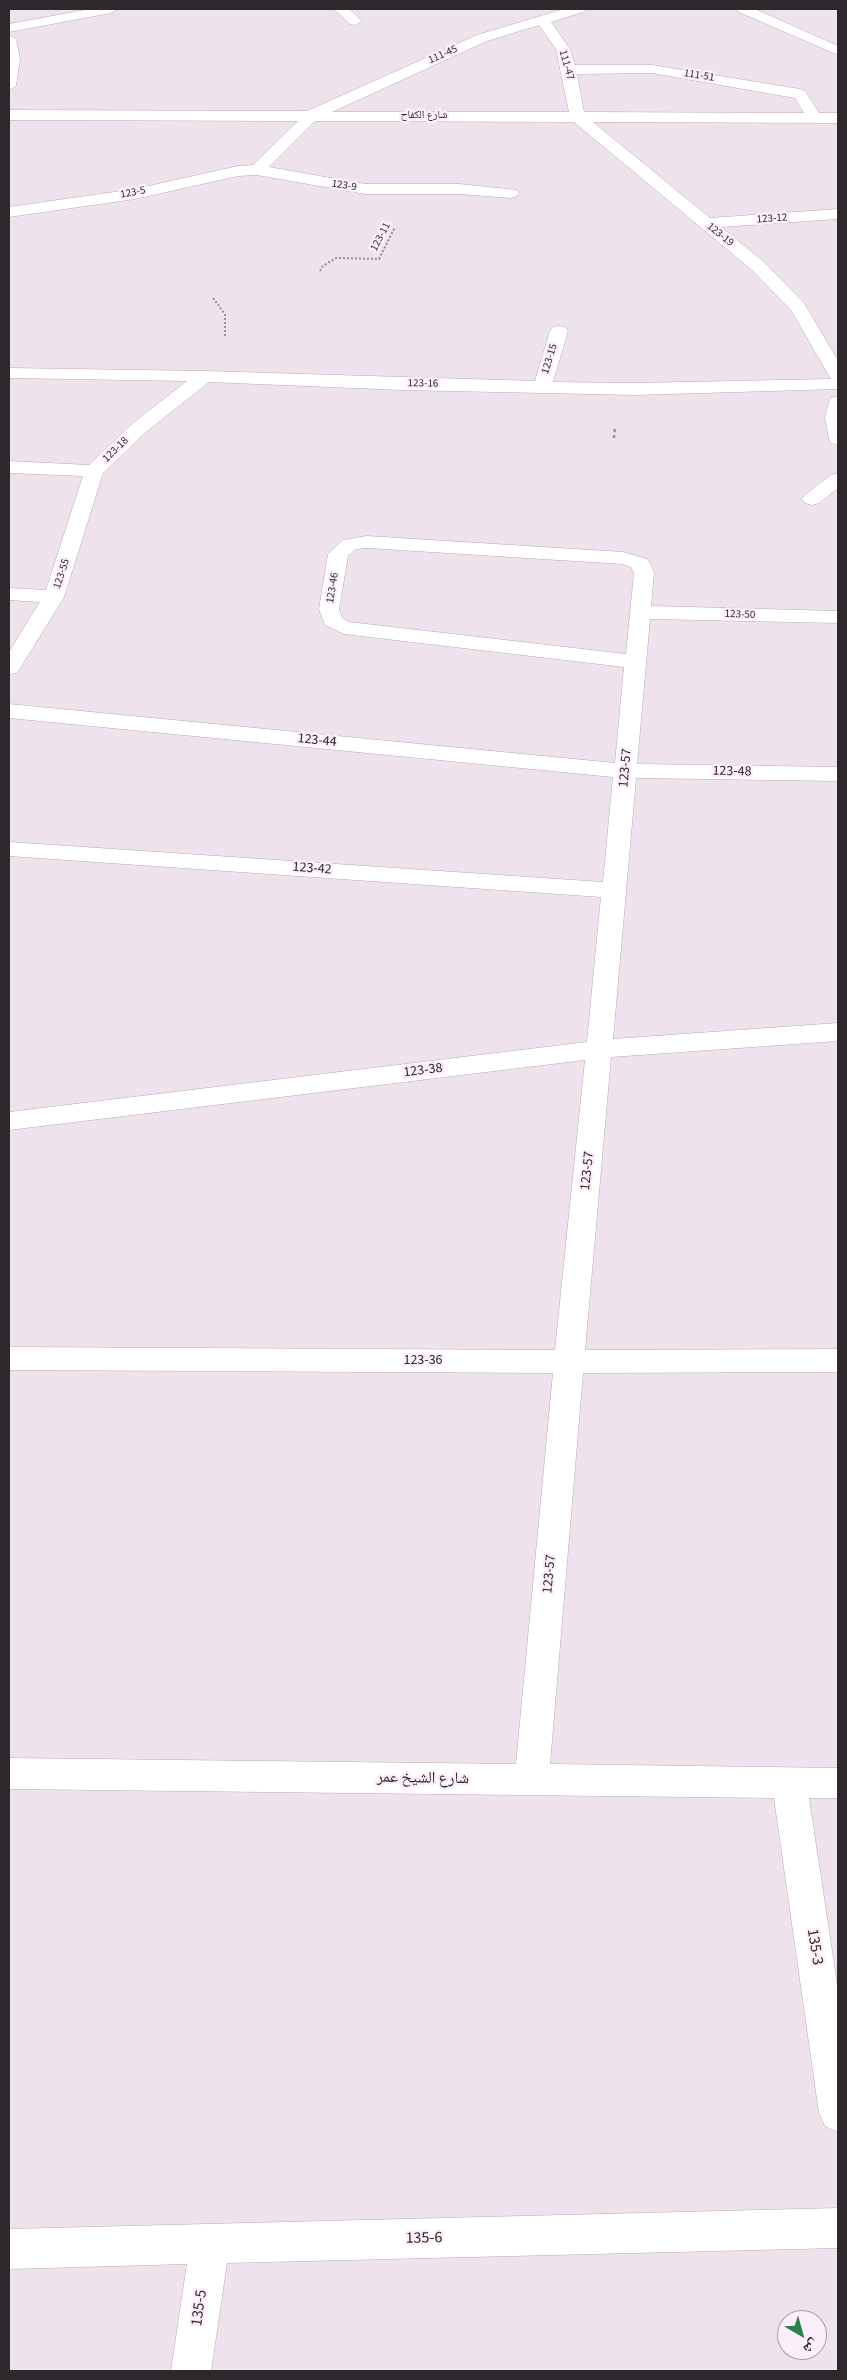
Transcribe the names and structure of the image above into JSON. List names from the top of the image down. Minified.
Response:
{"streets":{"street":["111-45","111-47","111-51","شارع الكفاح","123-9","123-5","123-12","123-19","123-15","123-16","123-18","123-55","123-46","123-50","123-44","123-57","123-48","123-42","123-38","123-36","شارع الشيخ عمر","135-3","135-6","135-5"],"path":["123-11"]},"crossings":[["111-45","111-47"],["111-45","شارع الكفاح"],["111-47","111-51"],["111-47","شارع الكفاح"],["111-47","123-19"],["111-51","شارع الكفاح"],["شارع الكفاح","123-19"],["123-9","123-5"],["123-9","123-11"],["123-12","123-19"],["123-15","123-16"],["123-16","123-18"],["123-18","123-55"],["123-46","123-57"],["123-50","123-57"],["123-44","123-57"],["123-44","123-48"],["123-57","123-48"],["123-57","123-42"],["123-57","123-38"],["123-57","123-36"],["123-57","شارع الشيخ عمر"],["شارع الشيخ عمر","135-3"],["135-6","135-5"]],"north":"bottom right"}
